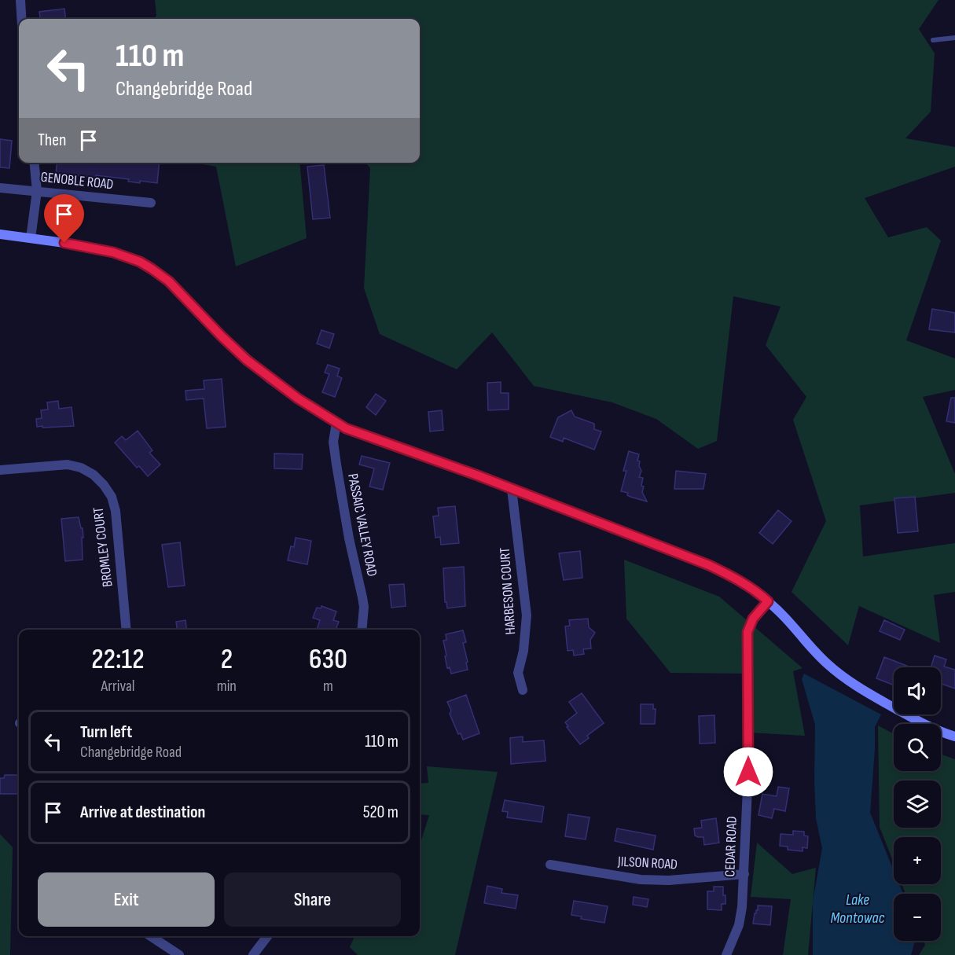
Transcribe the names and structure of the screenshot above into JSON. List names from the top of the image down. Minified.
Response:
{"streets":{"street":["GENOBLE ROAD","PASSAIC VALLEY ROAD","BROMLEY COURT","HARBESON COURT","CEDAR ROAD","JILSON ROAD"]},"crossings":[["CEDAR ROAD","JILSON ROAD"]],"water":["Lake Montowac"],"page":{"turn":["110 m","Changebridge Road"],"then":"Then","eta":["22:12","Arrival","2","min","630","m"],"map_buttons":["+","−"],"list":[{"name":"Turn left","note":"Changebridge Road","value":"110 m"},{"name":"Arrive at destination","value":"520 m"}],"buttons":["Exit","Share"]}}
